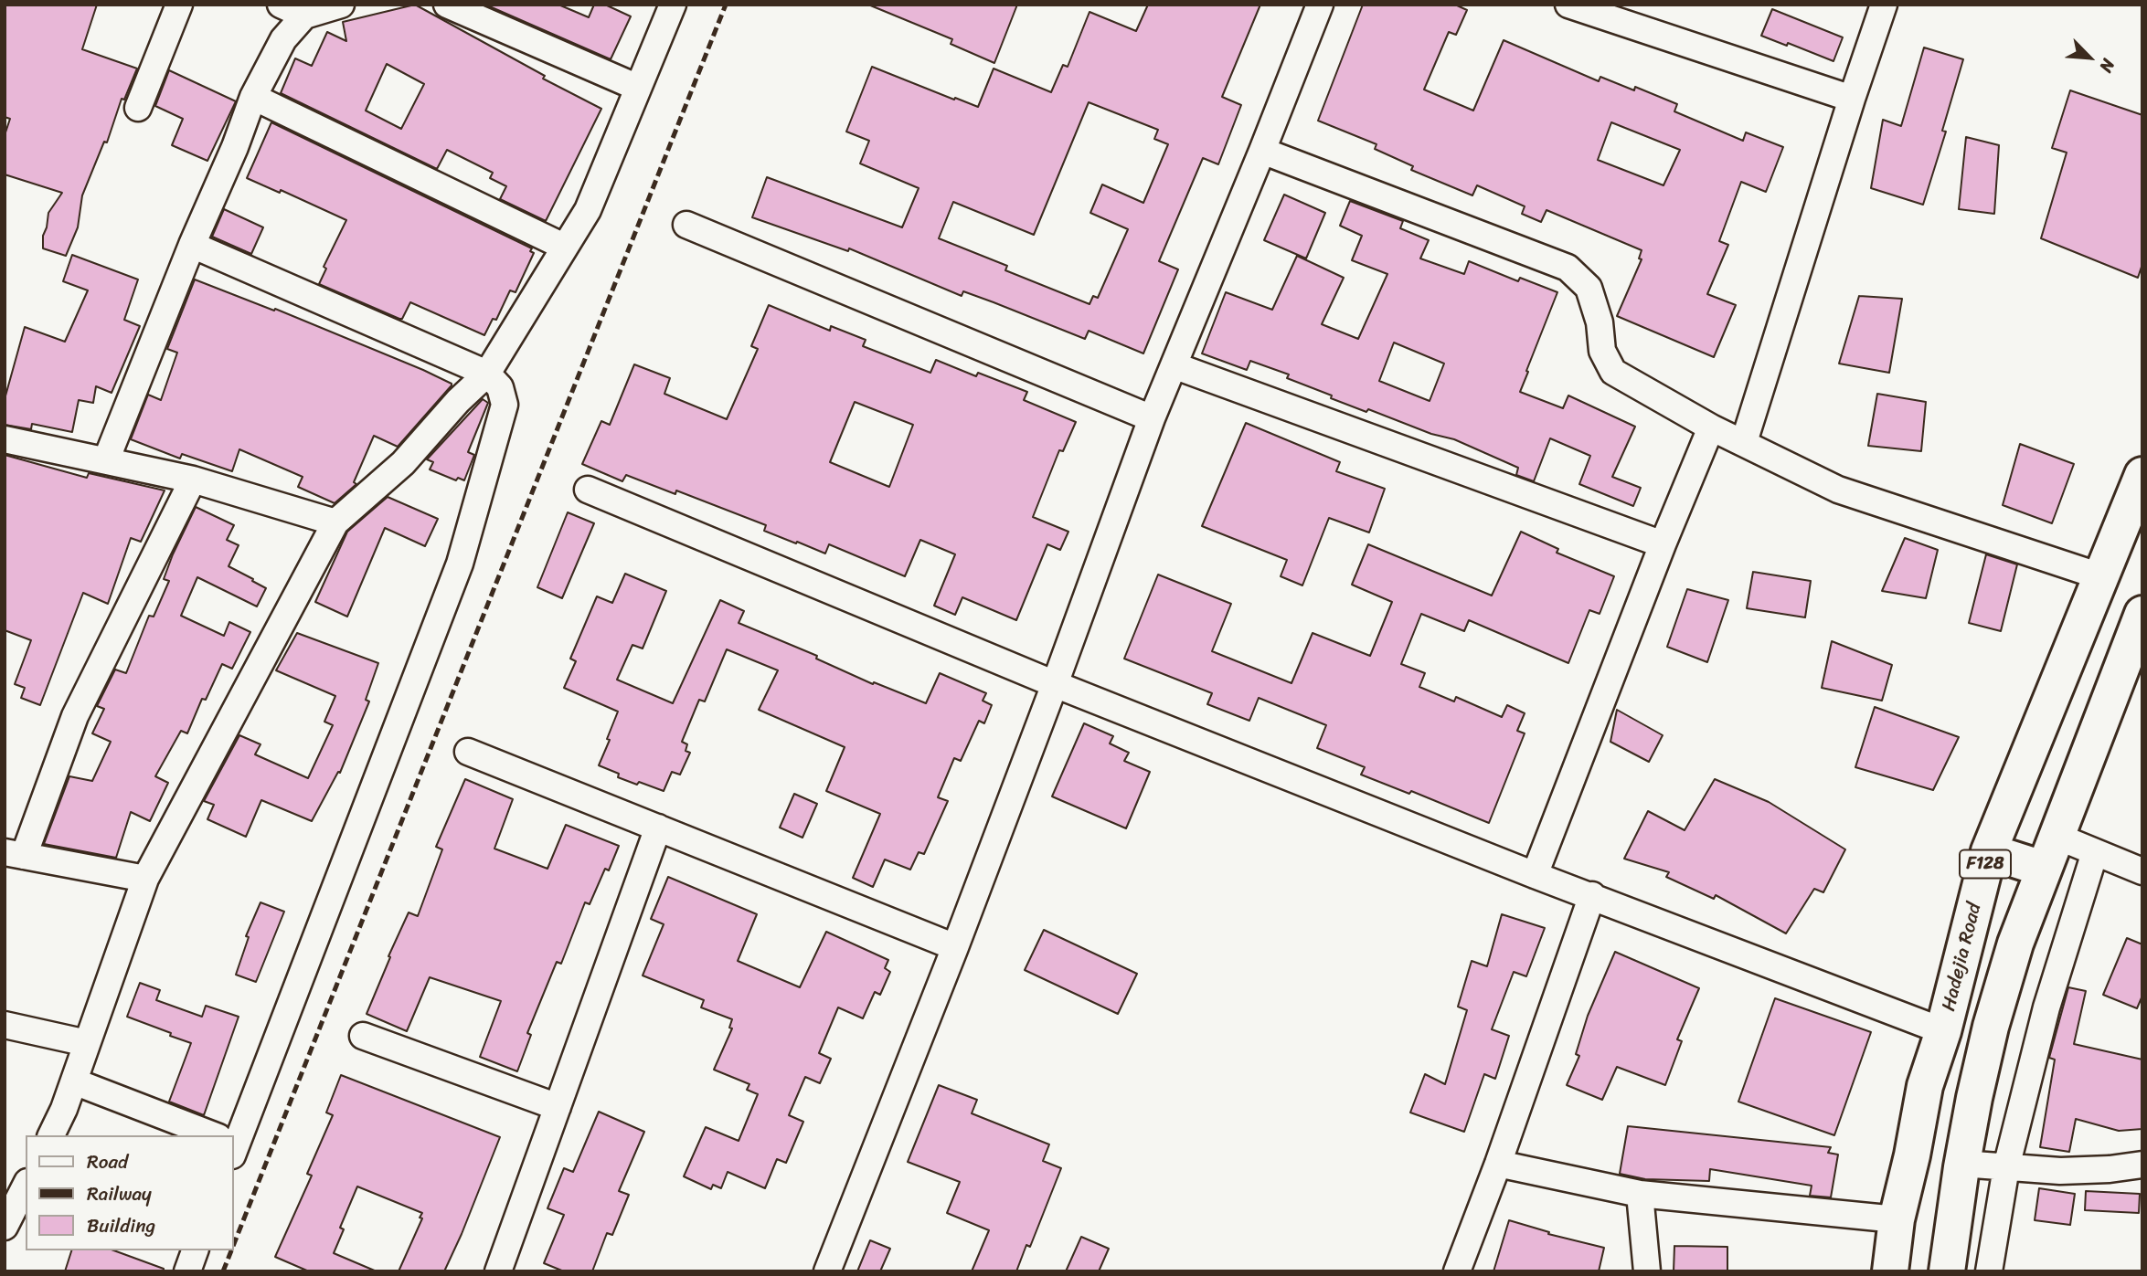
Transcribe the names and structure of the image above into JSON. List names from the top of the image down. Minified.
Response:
{"streets":{"main road":["F128","Hadejia Road"]},"legend":["Road","Railway","Building"],"north":"bottom right"}
